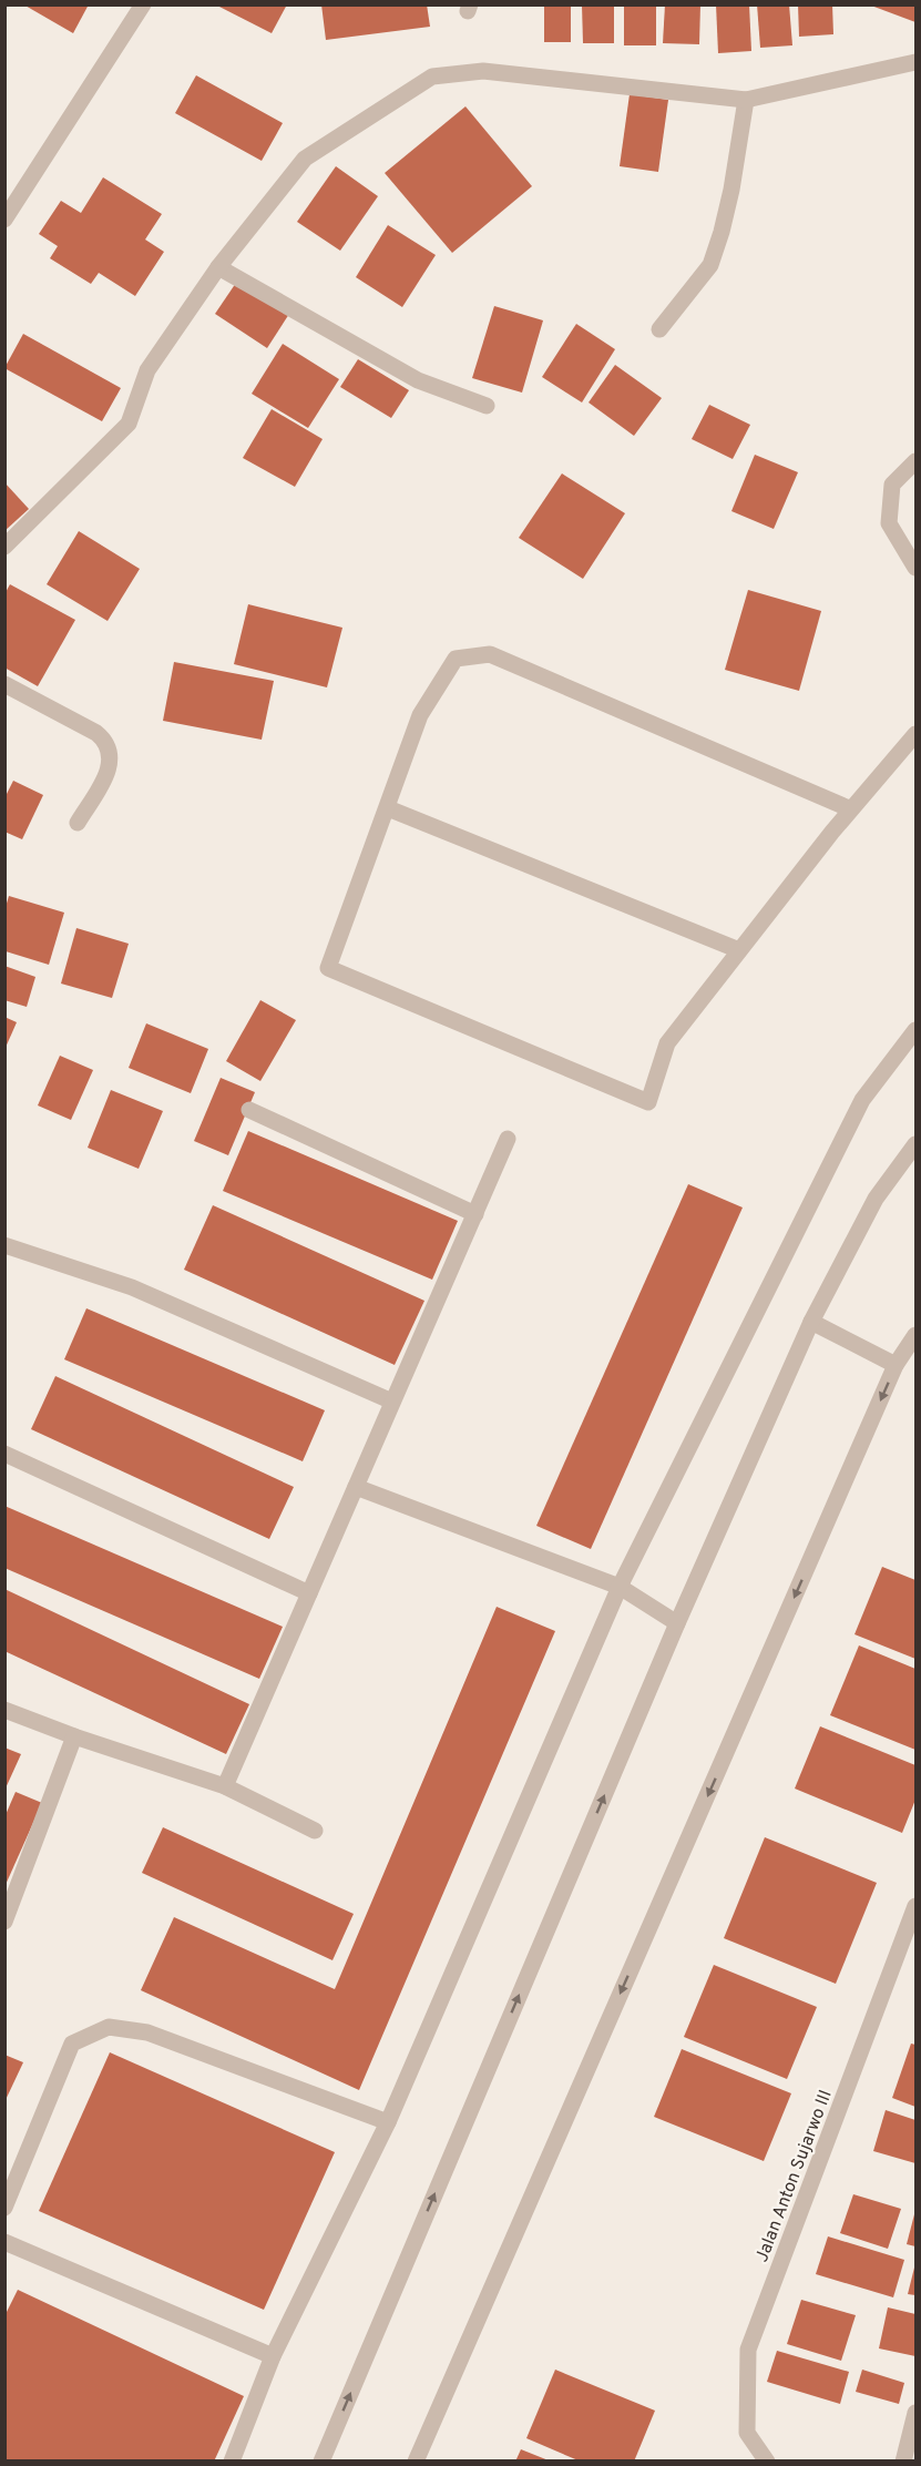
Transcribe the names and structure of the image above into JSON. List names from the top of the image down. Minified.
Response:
{"streets":{"street":["Jalan Anton Sujarwo III"]}}
